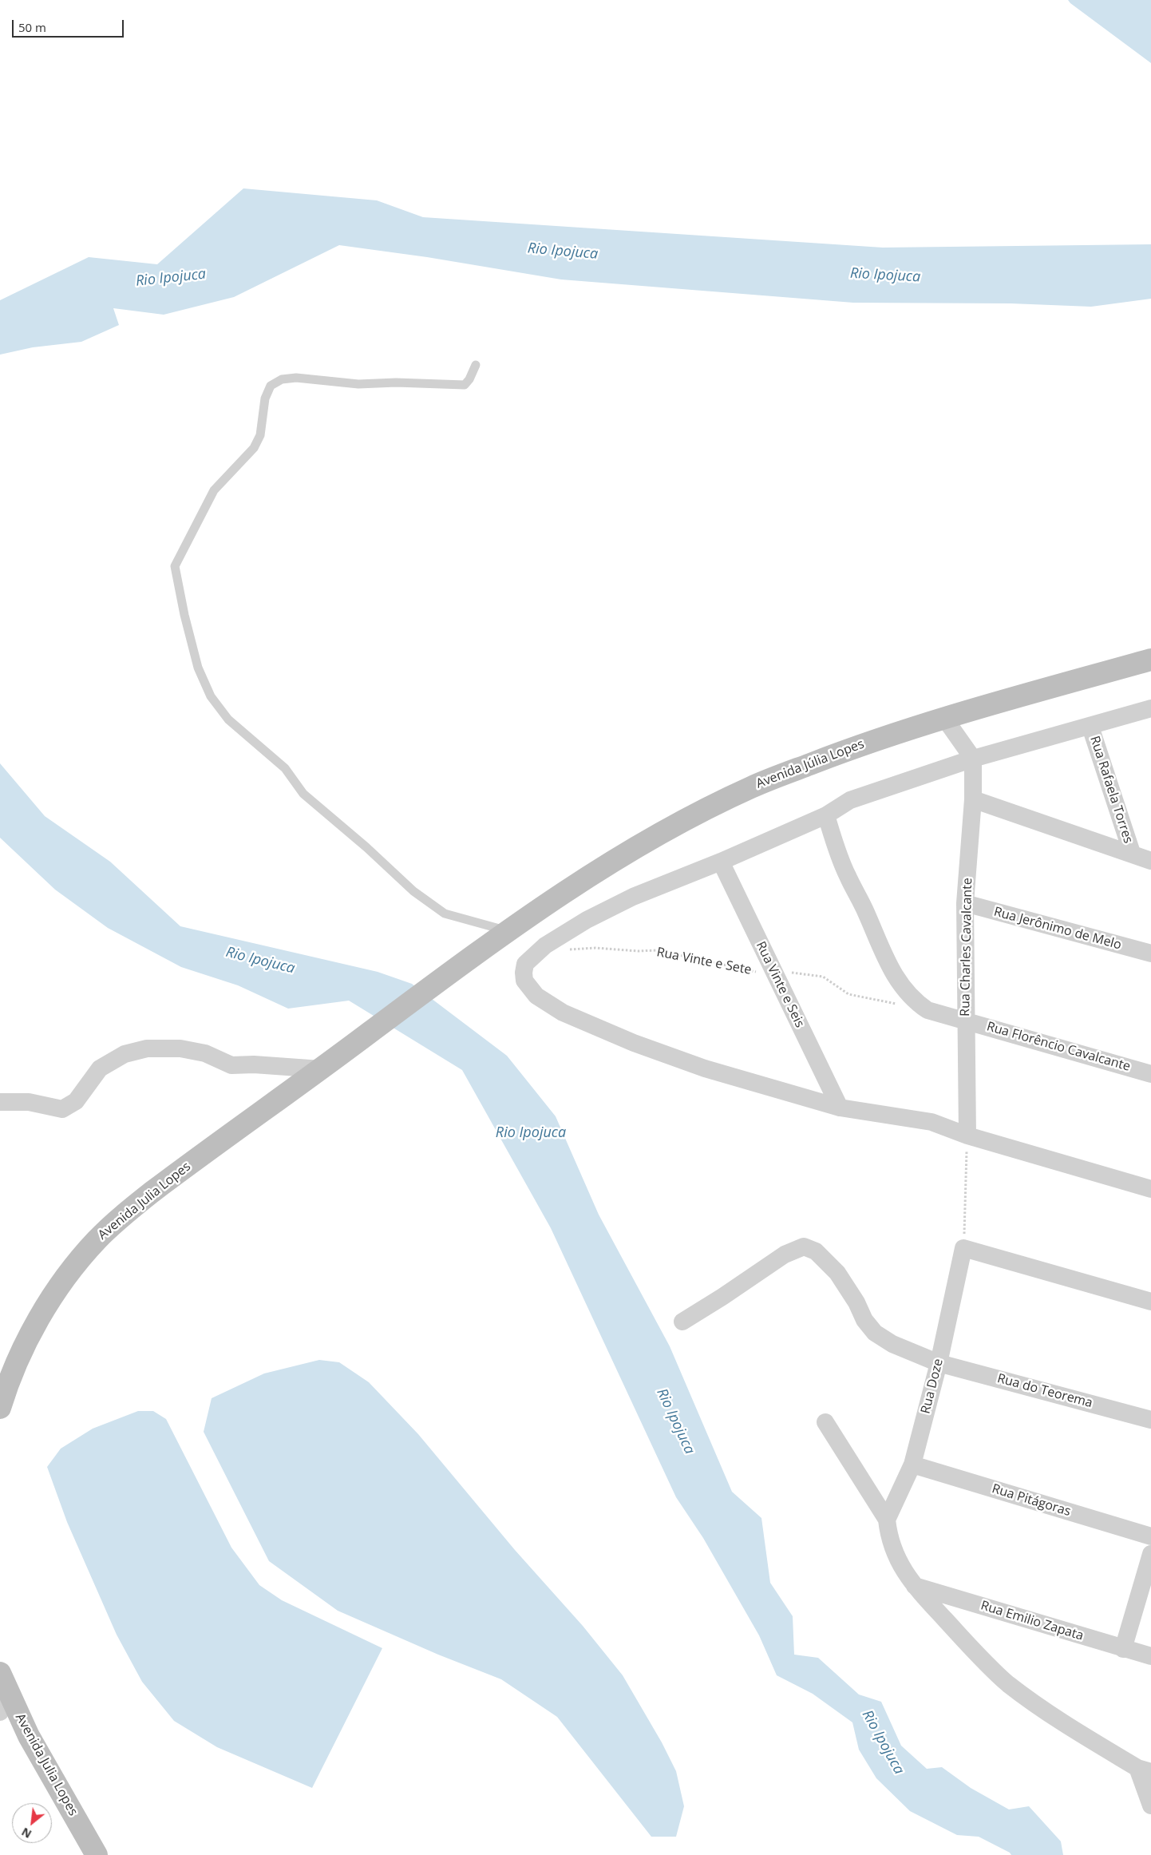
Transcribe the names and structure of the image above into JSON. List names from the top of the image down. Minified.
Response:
{"streets":{"main road":["Avenida Júlia Lopes","Avenida Julia Lopes"],"street":["Rua Rafaela Torres","Rua Jerônimo de Melo","Rua Charles Cavalcante","Rua Vinte e Seis","Rua Florêncio Cavalcante","Rua Doze","Rua do Teorema","Rua Pitágoras","Rua Emilio Zapata"],"path":["Rua Vinte e Sete"]},"crossings":[["Avenida Júlia Lopes","Avenida Julia Lopes"],["Rua Jerônimo de Melo","Rua Charles Cavalcante"],["Rua Charles Cavalcante","Rua Florêncio Cavalcante"],["Rua Vinte e Sete","Rua Vinte e Seis"],["Rua Doze","Rua do Teorema"],["Rua Doze","Rua Pitágoras"]],"water":["Rio Ipojuca"],"scale_bar":"50 m","north":"bottom left"}
